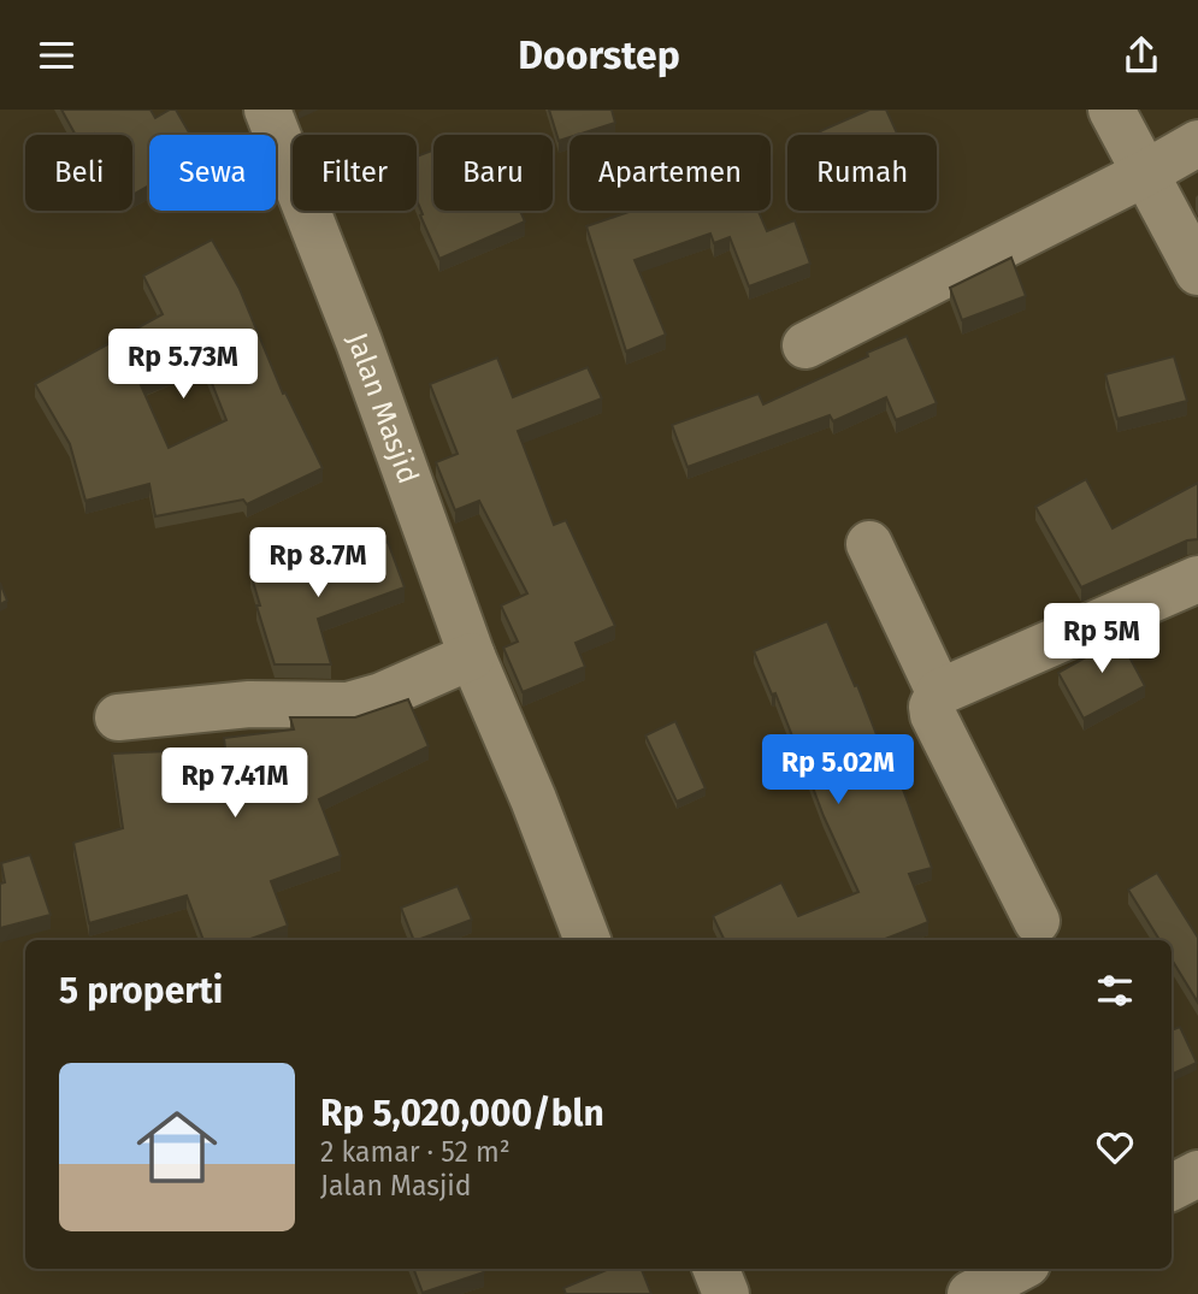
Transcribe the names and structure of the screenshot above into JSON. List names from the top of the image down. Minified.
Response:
{"streets":{"street":["Jalan Masjid"]},"page":{"header":"Doorstep","chip":["Beli","Sewa","Filter","Baru","Apartemen","Rumah"],"price":["Rp 5.73M","Rp 8.7M","Rp 5M","Rp 5.02M","Rp 7.41M"],"heading":"5 properti","list":[{"name":"Rp 5,020,000/bln","note":"2 kamar · 52 m² · Jalan Masjid"}]}}
